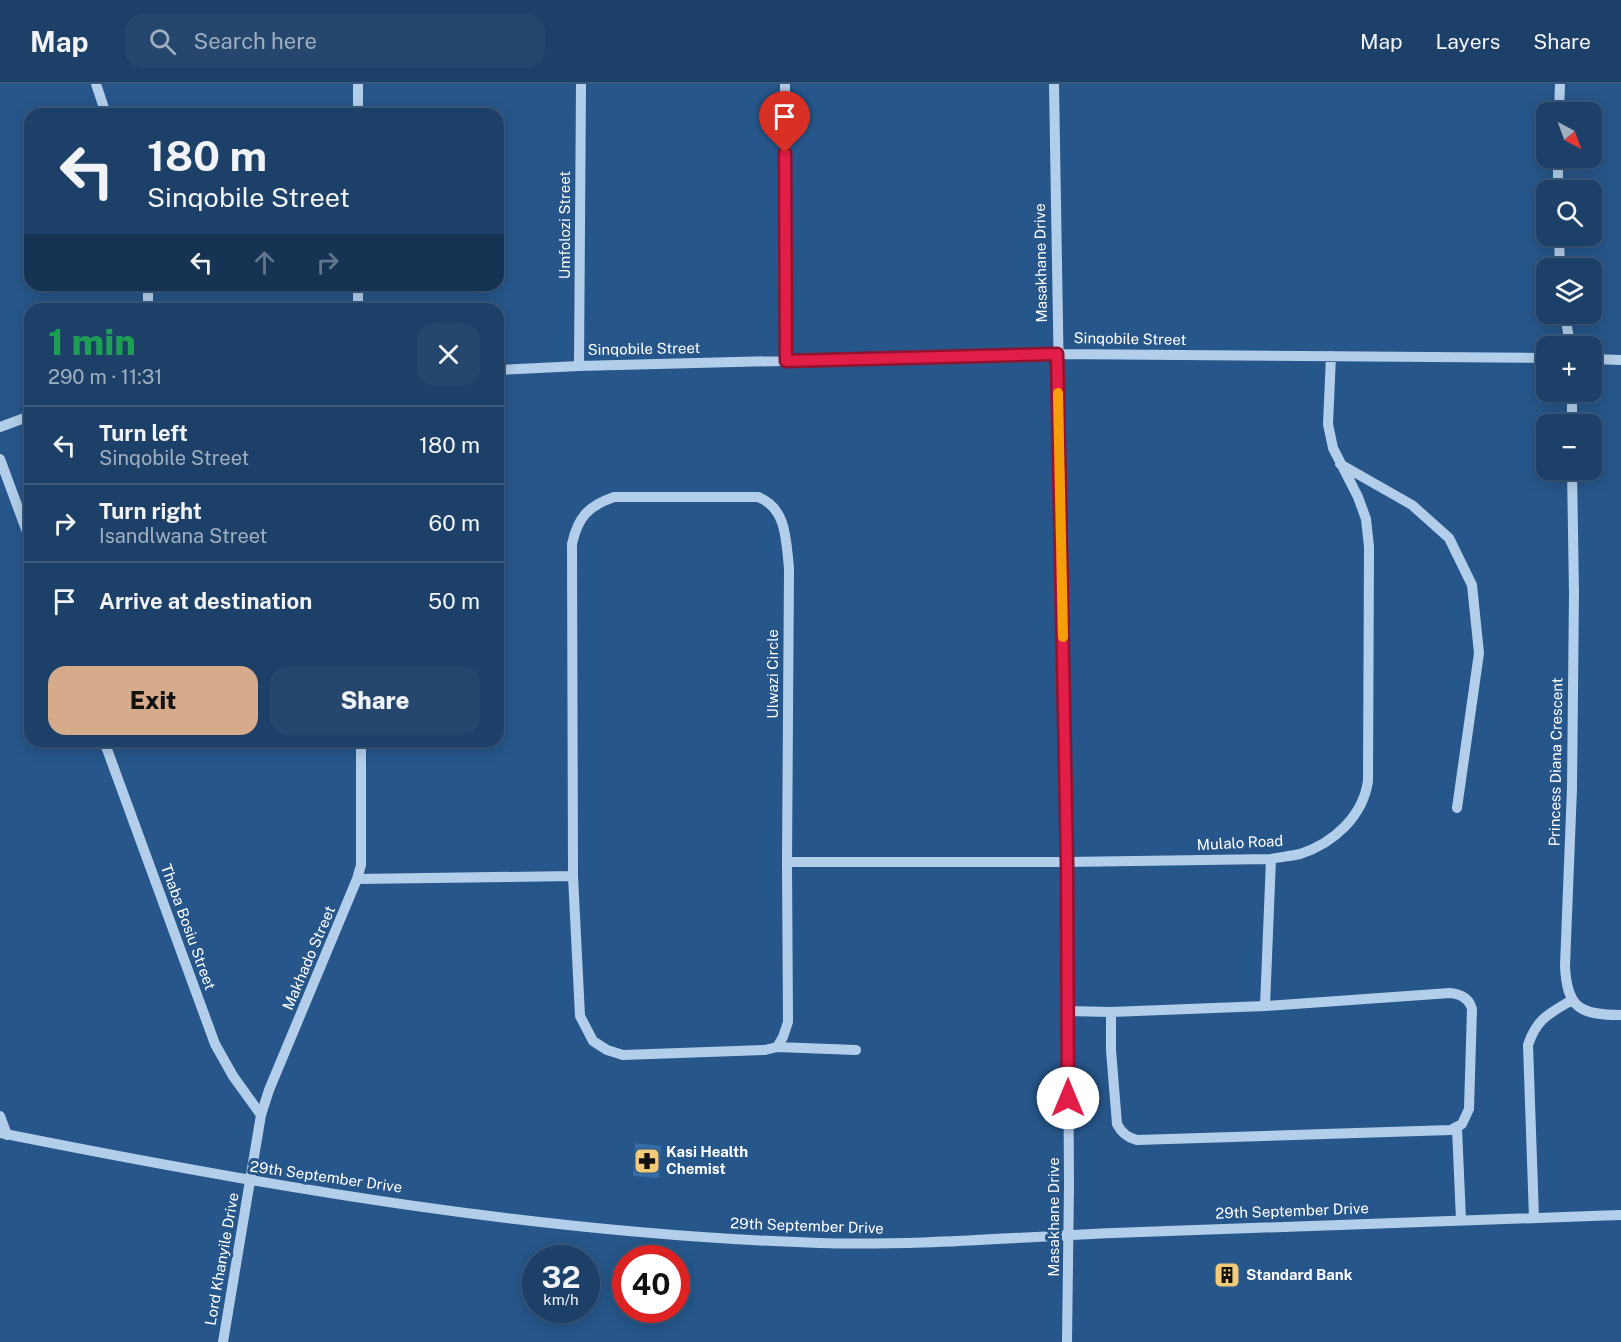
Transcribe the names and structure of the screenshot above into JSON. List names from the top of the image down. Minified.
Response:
{"streets":{"street":["Umfolozi Street","Masakhane Drive","Sinqobile Street","Ulwazi Circle","Princess Diana Crescent","Mulalo Road","Thaba Bosiu Street","Makhado Street","29th September Drive","Lord Khanyile Drive"]},"crossings":[["Umfolozi Street","Sinqobile Street"],["Masakhane Drive","Sinqobile Street"],["Masakhane Drive","Mulalo Road"],["Masakhane Drive","29th September Drive"],["Sinqobile Street","Mulalo Road"],["Ulwazi Circle","Mulalo Road"],["Thaba Bosiu Street","Makhado Street"],["Makhado Street","29th September Drive"],["Makhado Street","Lord Khanyile Drive"],["29th September Drive","Lord Khanyile Drive"]],"places":{"pharmacy":["Kasi Health Chemist"],"building":["Standard Bank"]},"north":"bottom right","page":{"header":"Map","search":"Search here","nav":["Map","Layers","Share"],"map_buttons":["+","−"],"turn":["180 m","Sinqobile Street"],"heading":["1 min","290 m · 11:31"],"list":[{"name":"Turn left","note":"Sinqobile Street","value":"180 m"},{"name":"Turn right","note":"Isandlwana Street","value":"60 m"},{"name":"Arrive at destination","value":"50 m"}],"buttons":["Exit","Share"],"speed":"32 km/h","limit":"40"}}
